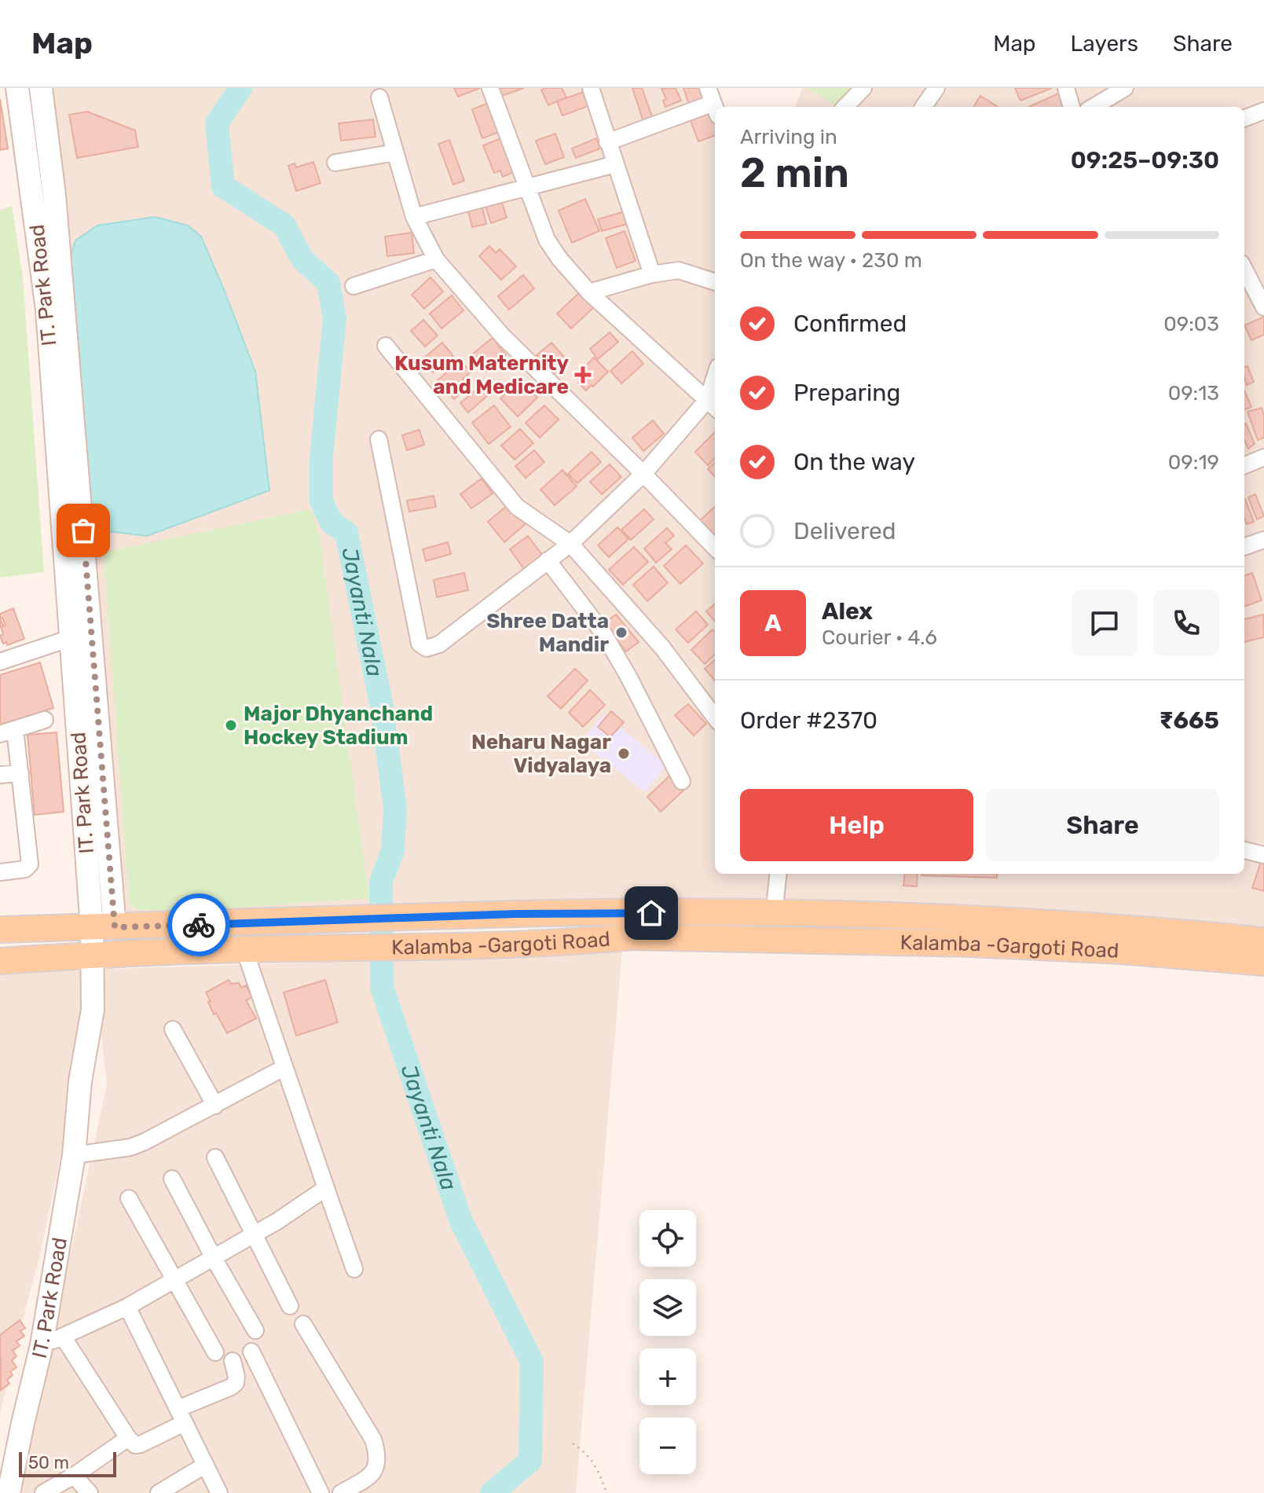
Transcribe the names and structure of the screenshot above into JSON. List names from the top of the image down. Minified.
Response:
{"streets":{"main road":["IT. Park Road","Kalamba -Gargoti Road"]},"crossings":[["IT. Park Road","Kalamba -Gargoti Road"]],"water":["Jayanti Nala"],"places":{"health":["Kusum Maternity and Medicare"],"other":["Shree Datta Mandir","Major Dhyanchand Hockey Stadium","Neharu Nagar Vidyalaya"]},"scale_bar":"50 m","page":{"header":"Map","nav":["Map","Layers","Share"],"heading":["2 min","Arriving in","09:25–09:30"],"panel":["Alex","Courier · 4.6","Order #2370","₹665"],"bar":"On the way · 230 m","list":[["Confirmed","09:03"],["Preparing","09:13"],["On the way","09:19"],"Delivered"],"round":"A","buttons":["Help","Share"],"map_buttons":["+","−"],"scale":"50 m"}}
